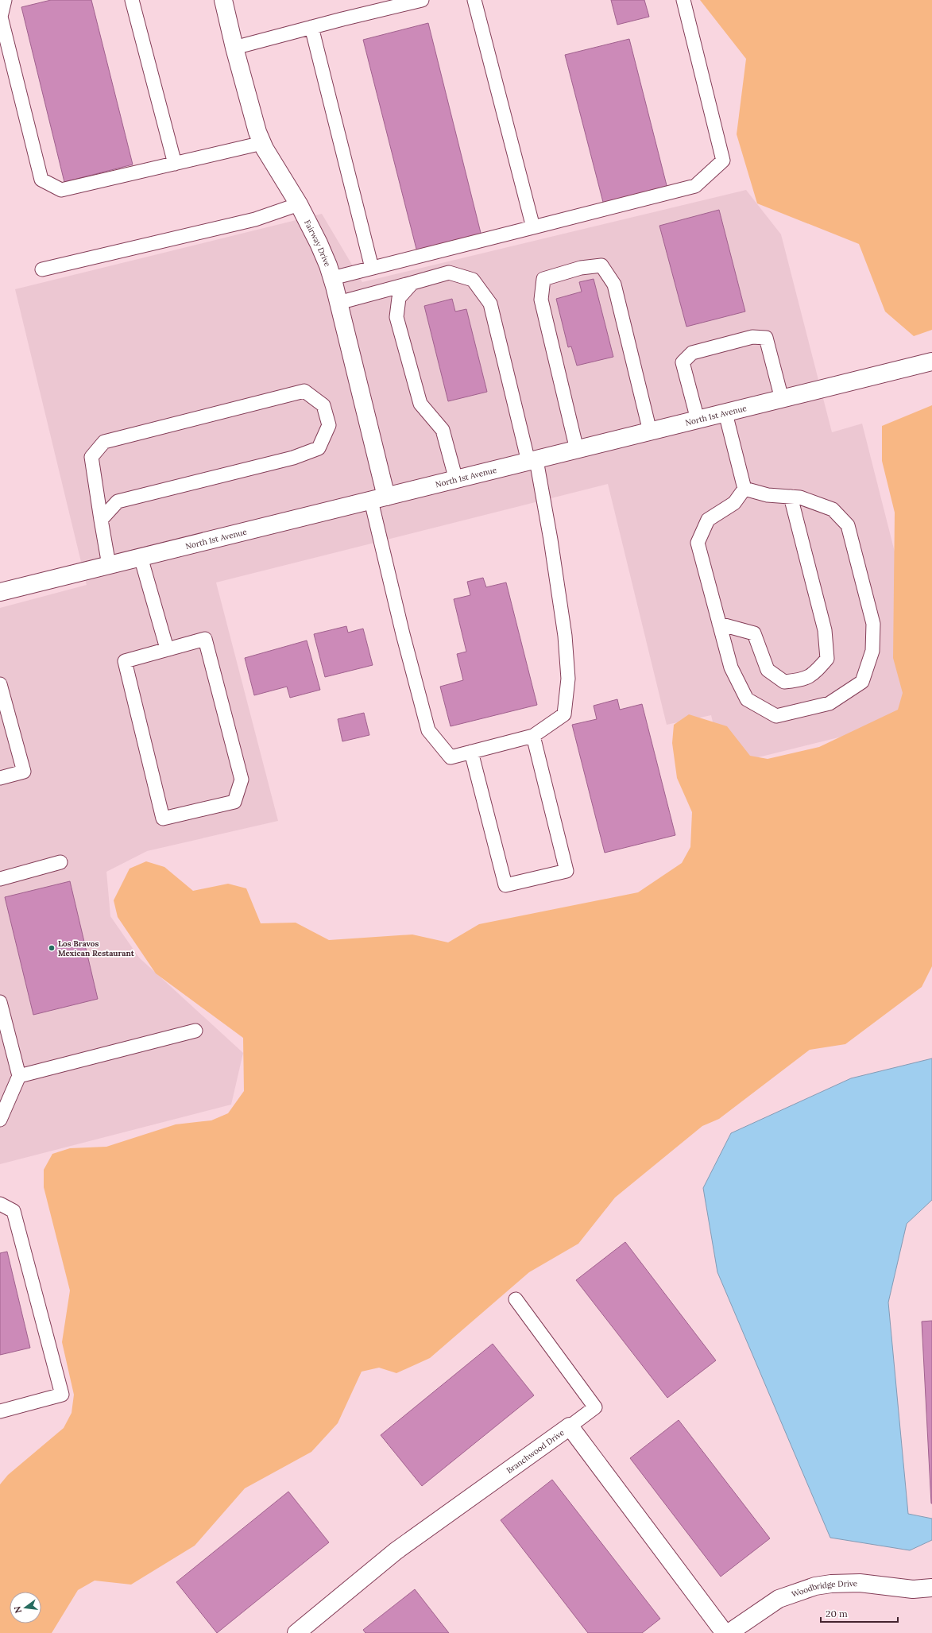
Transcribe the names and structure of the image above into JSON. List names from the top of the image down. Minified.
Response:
{"streets":{"street":["Fairway Drive","North 1st Avenue","Branchwood Drive","Woodbridge Drive"]},"crossings":[["Fairway Drive","North 1st Avenue"]],"places":["Los Bravos Mexican Restaurant"],"scale_bar":"20 m","north":"left"}
